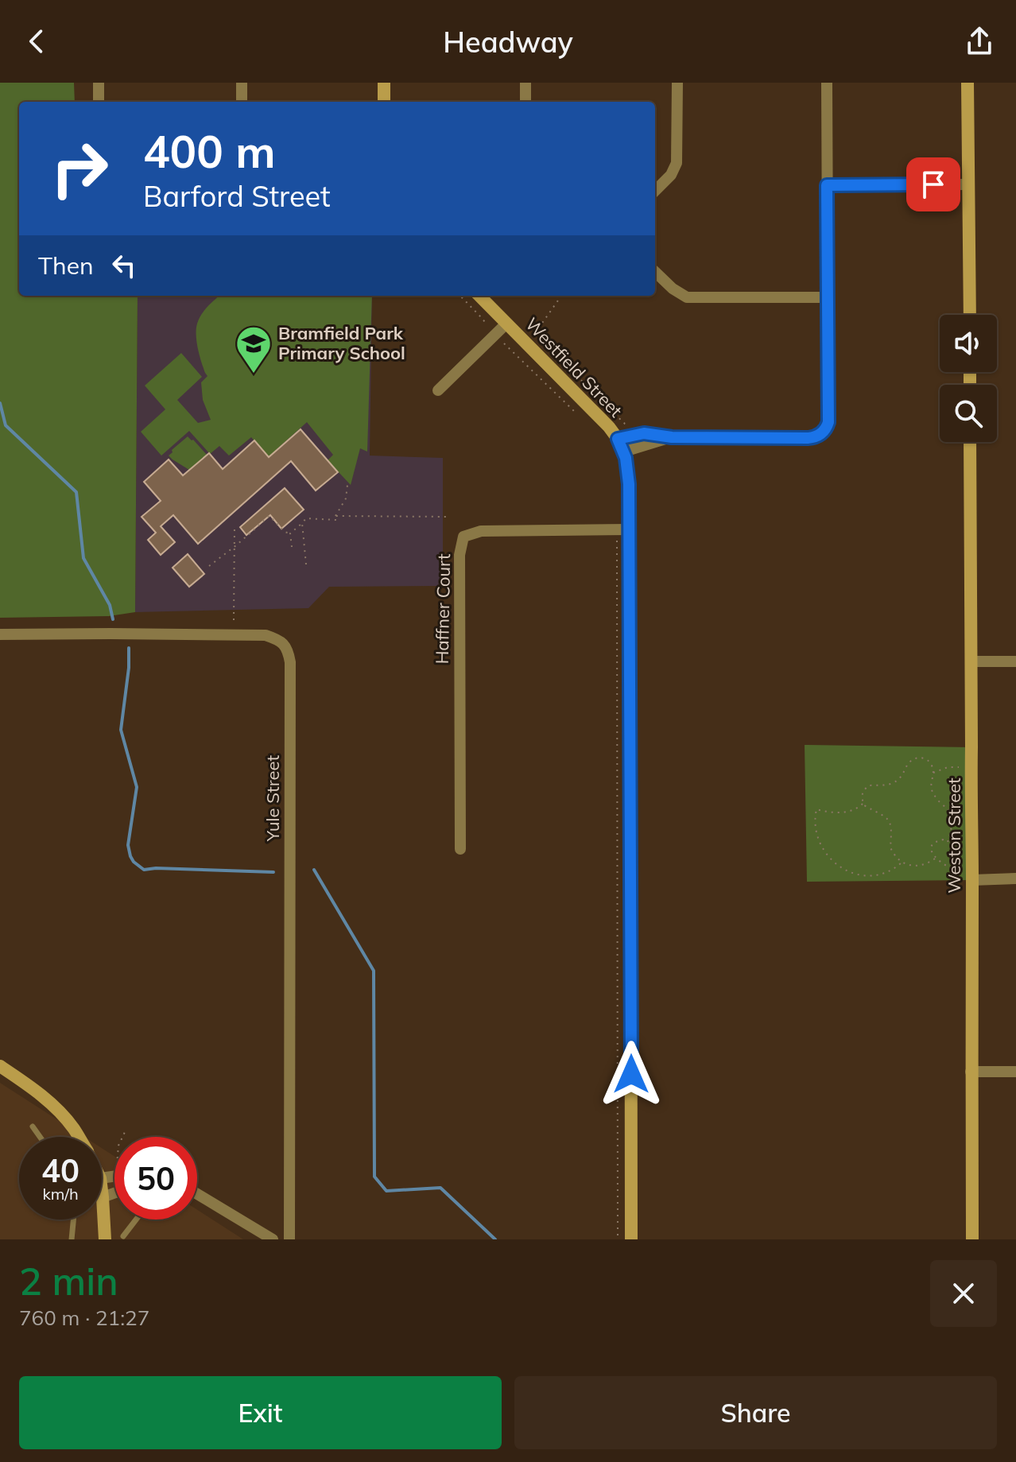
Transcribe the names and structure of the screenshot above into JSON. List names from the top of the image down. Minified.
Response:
{"streets":{"main road":["Westfield Street","Weston Street"],"street":["Haffner Court","Yule Street"]},"crossings":[["Westfield Street","Haffner Court"]],"places":{"school or university":["Bramfield Park Primary School"]},"page":{"header":"Headway","turn":["400 m","Barford Street"],"then":"Then","speed":"40 km/h","limit":"50","heading":["2 min","760 m · 21:27"],"buttons":["Exit","Share"]}}
